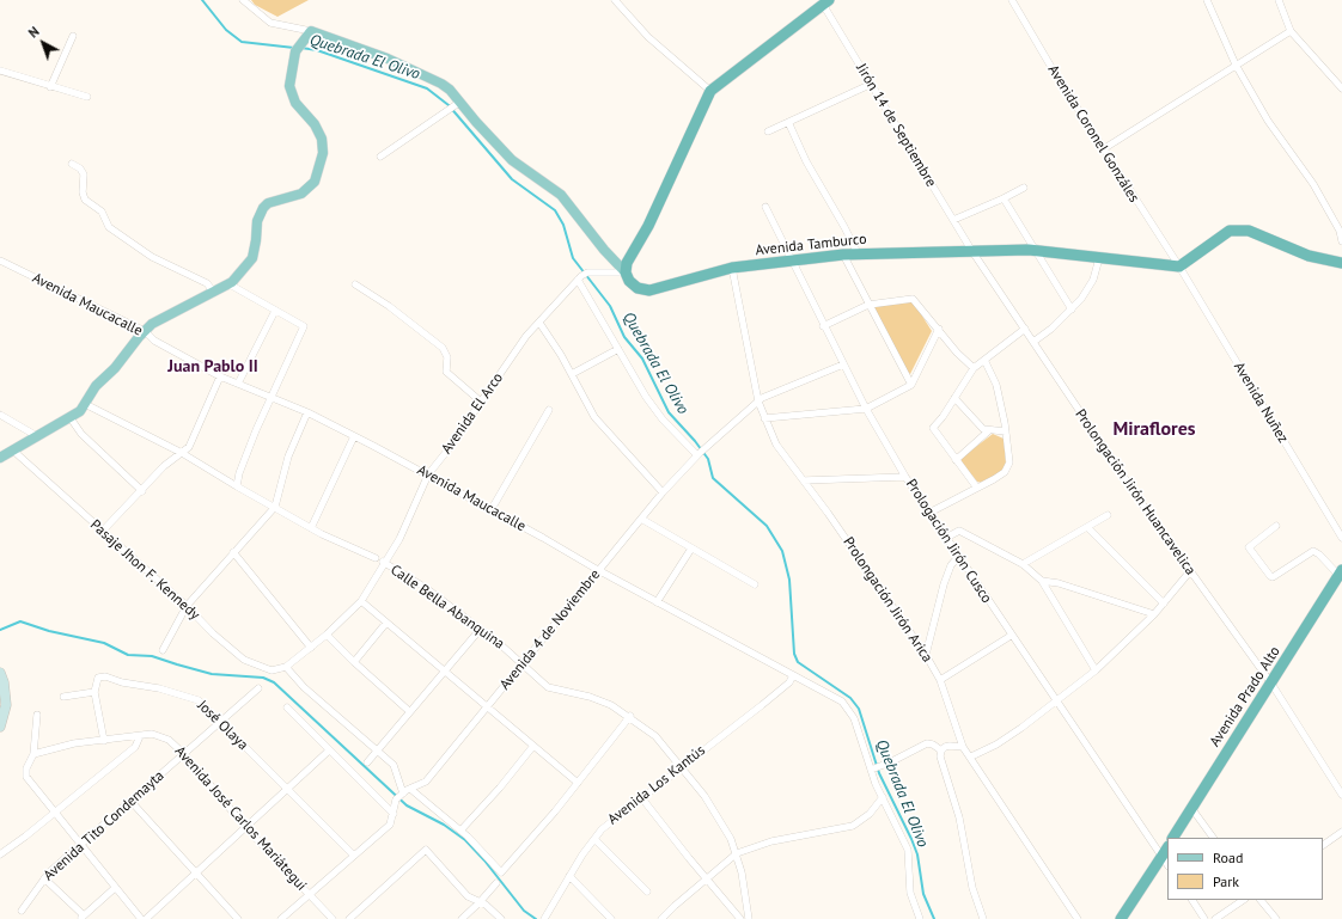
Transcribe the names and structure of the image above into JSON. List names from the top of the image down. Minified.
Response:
{"streets":{"highway":["Avenida Tamburco","Avenida Prado Alto"],"street":["Jirón 14 de Septiembre","Avenida Coronel Gonzáles","Avenida Maucacalle","Avenida Nuñez","Avenida El Arco","Prolongación Jirón Huancavelica","Prologación Jirón Cusco","Pasaje Jhon F. Kennedy","Prolongación Jirón Arica","Calle Bella Abanquina","Avenida 4 de Noviembre","José Olaya","Avenida Los Kantús","Avenida José Carlos Mariátegui","Avenida Tito Condemayta"]},"crossings":[["Jirón 14 de Septiembre","Avenida Tamburco"],["Jirón 14 de Septiembre","Prolongación Jirón Huancavelica"],["Avenida Coronel Gonzáles","Avenida Tamburco"],["Avenida Coronel Gonzáles","Avenida Nuñez"],["Avenida Tamburco","Avenida Nuñez"],["Avenida Tamburco","Prolongación Jirón Huancavelica"],["Avenida Tamburco","Prologación Jirón Cusco"],["Avenida Tamburco","Prolongación Jirón Arica"],["Avenida Maucacalle","Avenida El Arco"],["Avenida Maucacalle","Avenida 4 de Noviembre"],["Avenida Maucacalle","Avenida Los Kantús"],["Avenida El Arco","Pasaje Jhon F. Kennedy"],["Avenida El Arco","Calle Bella Abanquina"],["Prolongación Jirón Huancavelica","Avenida Prado Alto"],["Prologación Jirón Cusco","Avenida 4 de Noviembre"],["Prolongación Jirón Arica","Avenida 4 de Noviembre"],["Calle Bella Abanquina","Avenida 4 de Noviembre"],["Calle Bella Abanquina","Avenida Los Kantús"],["Avenida 4 de Noviembre","José Olaya"],["Avenida 4 de Noviembre","Avenida José Carlos Mariátegui"],["José Olaya","Avenida Tito Condemayta"],["Avenida José Carlos Mariátegui","Avenida Tito Condemayta"]],"districts":["Juan Pablo II","Miraflores"],"water":["Quebrada El Olivo"],"legend":["Road","Park"],"north":"top left"}
